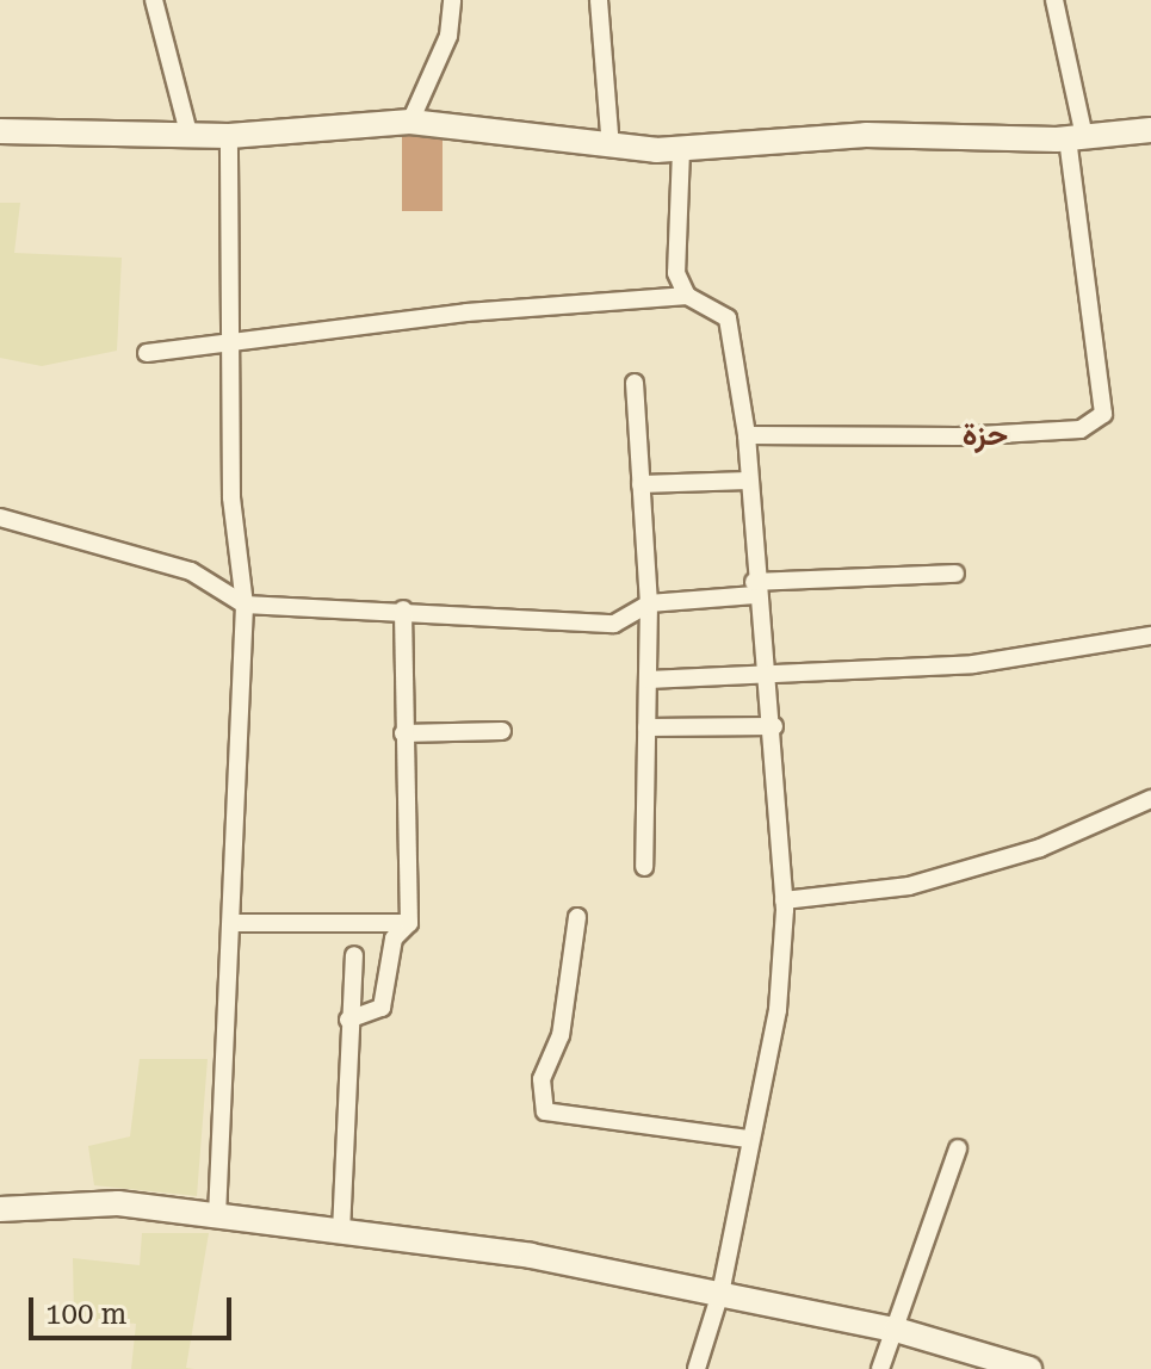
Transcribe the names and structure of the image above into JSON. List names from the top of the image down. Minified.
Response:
{"districts":["حزة"],"scale_bar":"100 m"}
